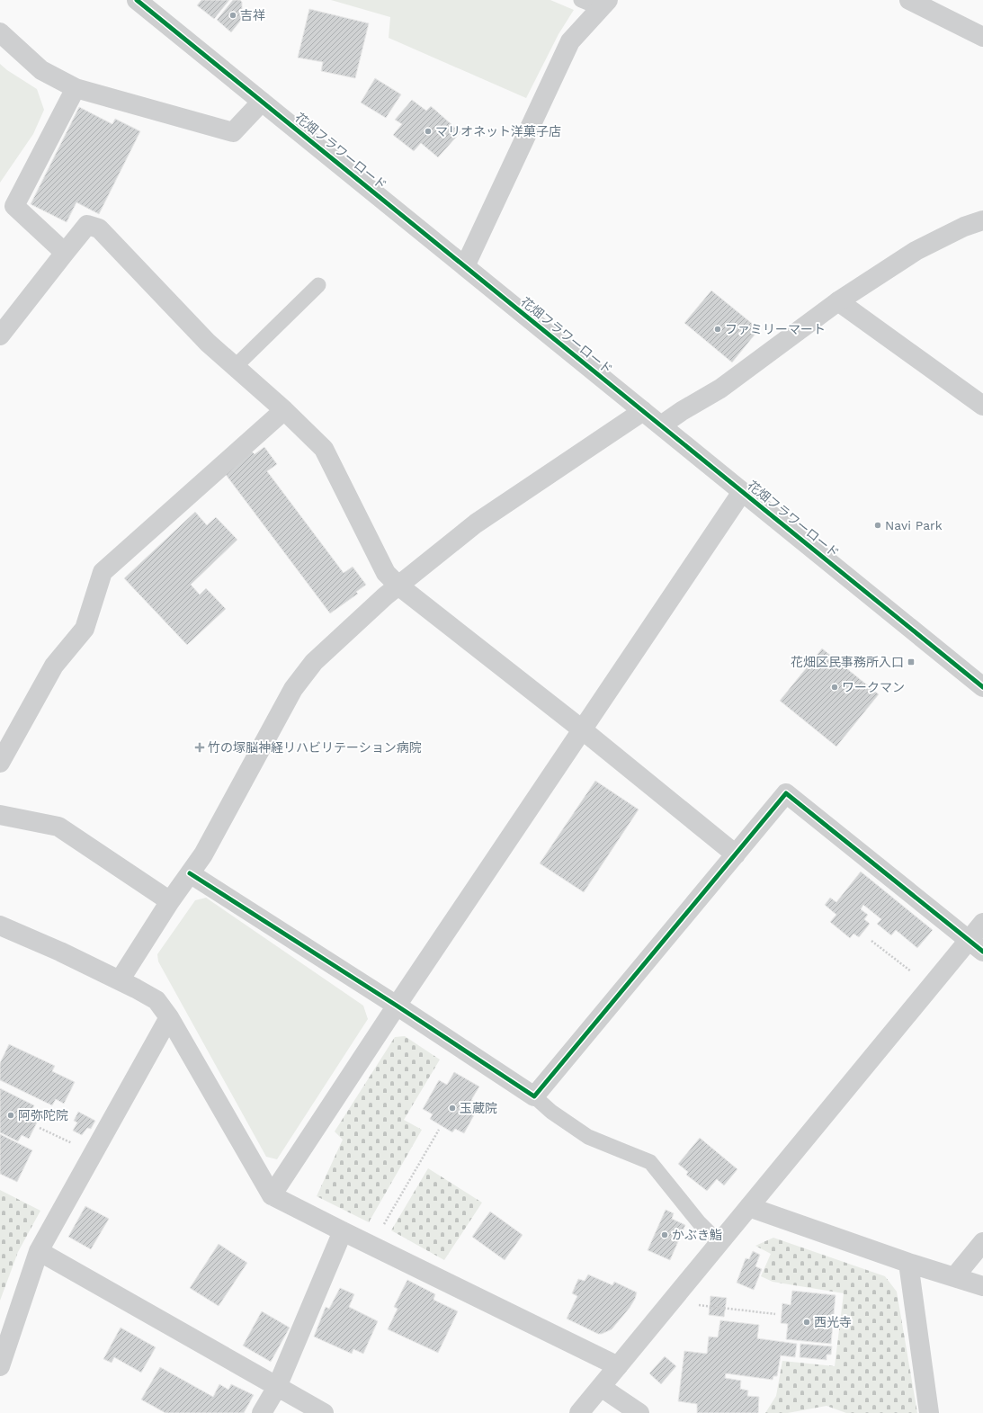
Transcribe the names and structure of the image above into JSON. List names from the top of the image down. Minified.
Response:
{"streets":{"street":["花畑フラワーロード"]},"places":{"other":["吉祥","マリオネット洋菓子店","ファミリーマート","Navi Park","ワークマン","玉蔵院","阿弥陀院","かぶき鮨","西光寺"],"transit":["花畑区民事務所入口"],"health":["竹の塚脳神経リハビリテーション病院"]}}
